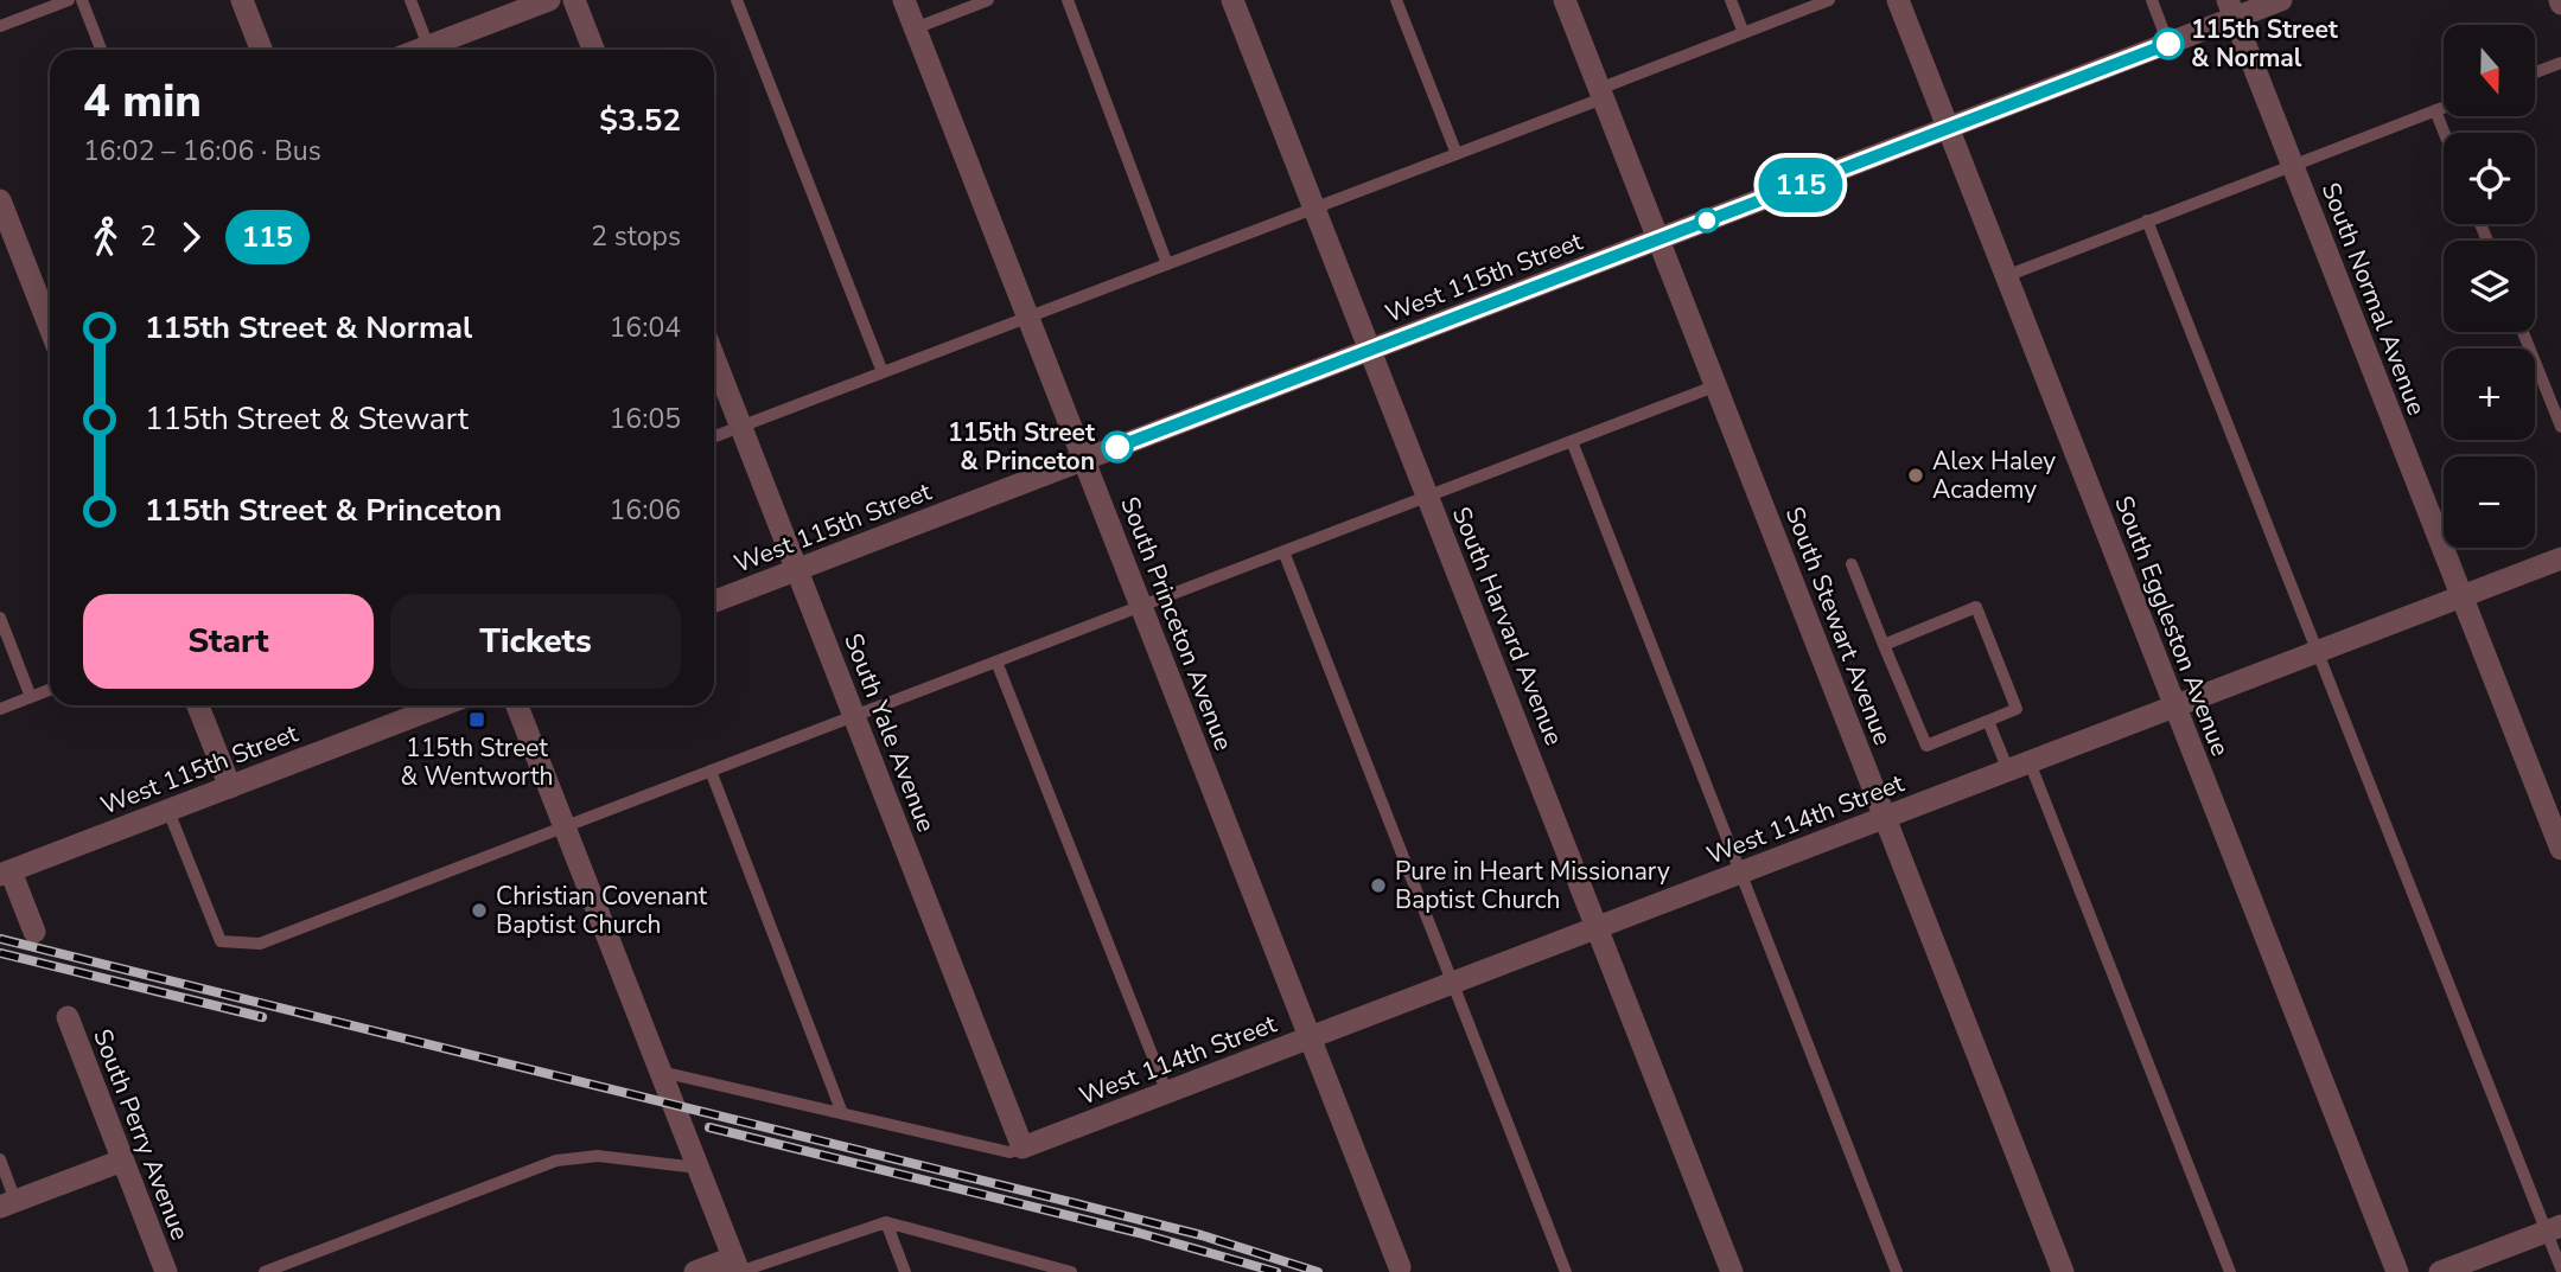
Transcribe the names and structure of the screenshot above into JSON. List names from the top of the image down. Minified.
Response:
{"streets":{"street":["West 115th Street","South Normal Avenue","South Princeton Avenue","South Harvard Avenue","South Stewart Avenue","South Eggleston Avenue","South Yale Avenue","West 114th Street","South Perry Avenue"]},"crossings":[["West 115th Street","South Normal Avenue"],["West 115th Street","South Princeton Avenue"],["West 115th Street","South Harvard Avenue"],["West 115th Street","South Stewart Avenue"],["West 115th Street","South Eggleston Avenue"],["West 115th Street","South Yale Avenue"],["South Normal Avenue","West 114th Street"],["South Princeton Avenue","West 114th Street"],["South Harvard Avenue","West 114th Street"],["South Stewart Avenue","West 114th Street"],["South Eggleston Avenue","West 114th Street"],["South Yale Avenue","West 114th Street"]],"places":{"other":["115th Street & Normal","115th Street & Princeton","Alex Haley Academy","Pure in Heart Missionary Baptist Church","Christian Covenant Baptist Church"],"transit":["115th Street & Wentworth"]},"lines":["bus line 115"],"north":"bottom","page":{"on_map":"115","map_buttons":["+","−"],"heading":["4 min","16:02 – 16:06 · Bus","$3.52"],"legs":["2","115","2 stops"],"list":[{"name":"115th Street & Normal","value":"16:04"},{"name":"115th Street & Stewart","value":"16:05"},{"name":"115th Street & Princeton","value":"16:06"}],"buttons":["Start","Tickets"]}}
